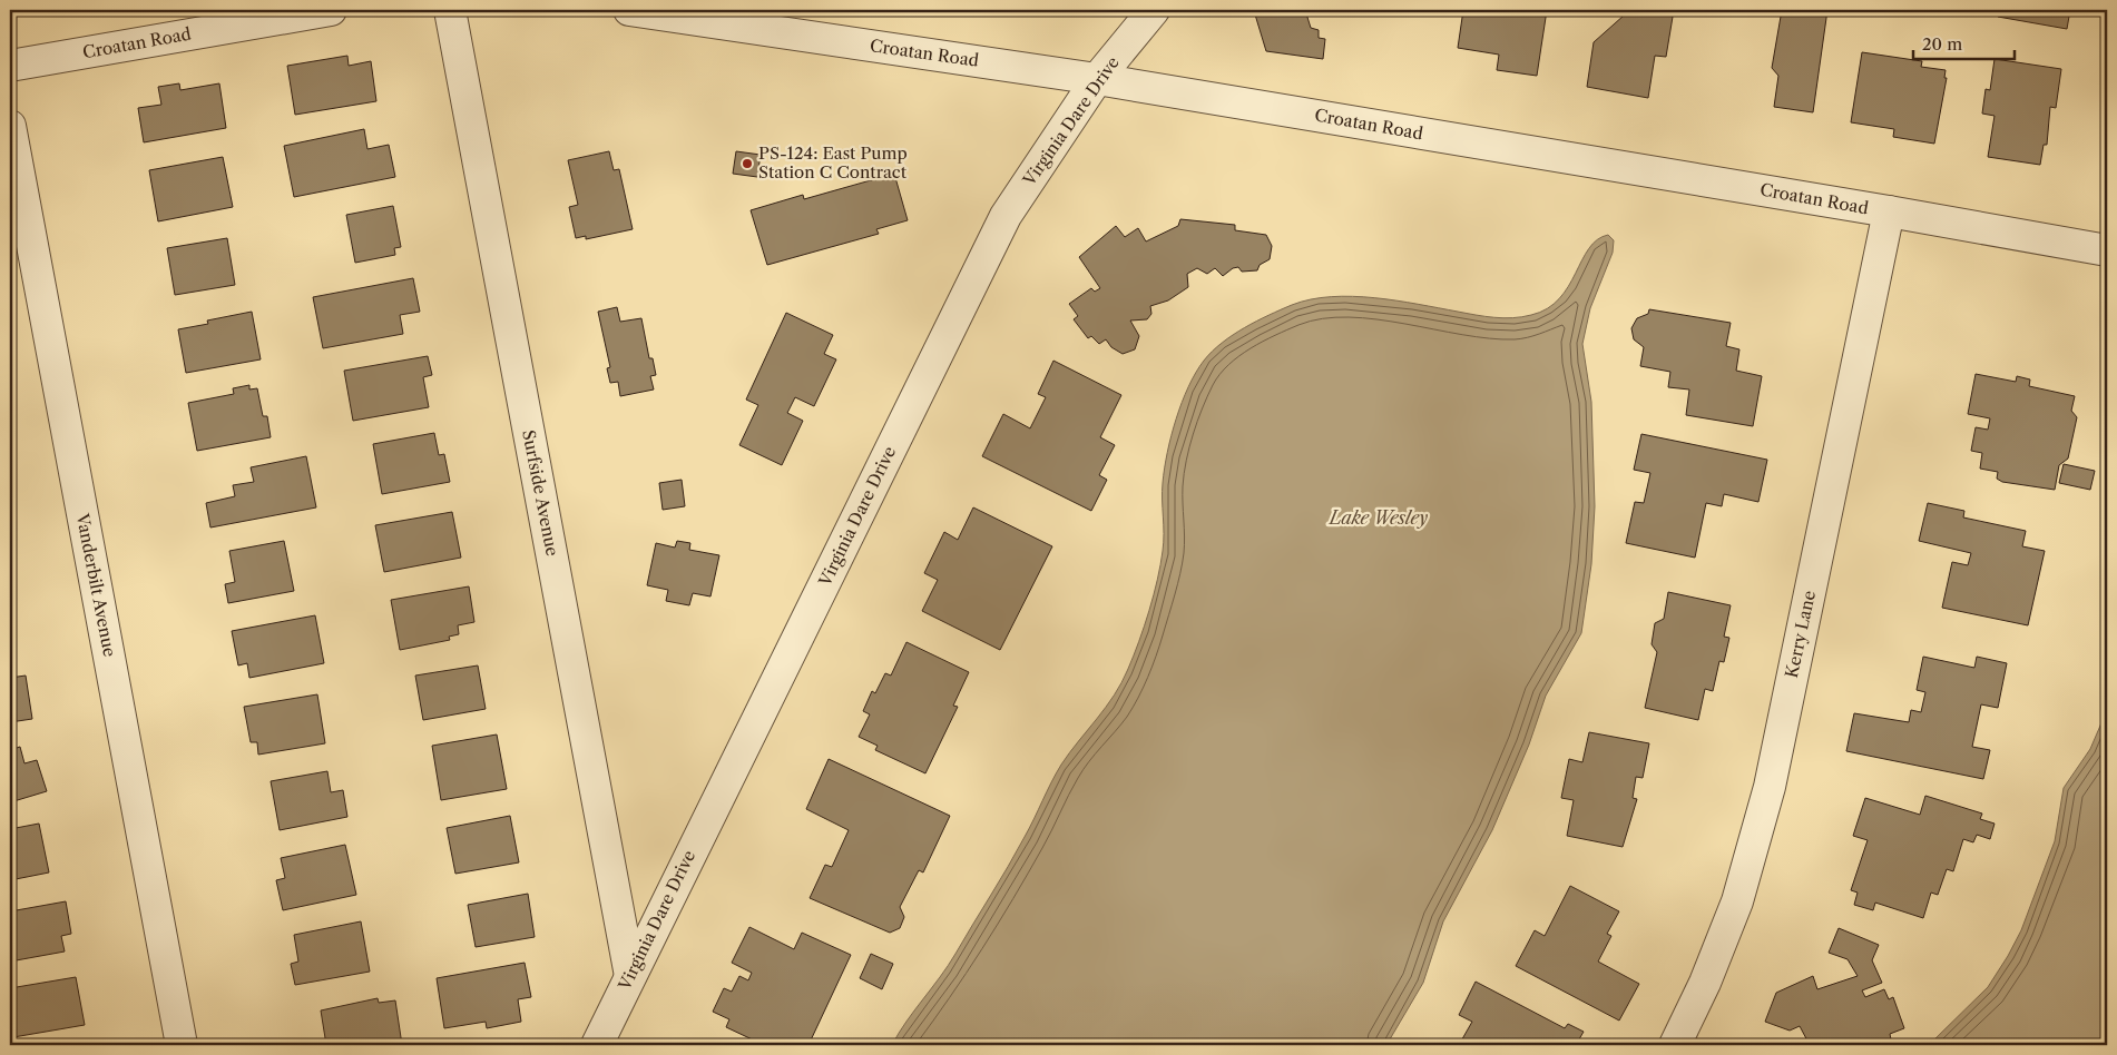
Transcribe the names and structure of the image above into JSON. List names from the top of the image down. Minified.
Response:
{"streets":{"street":["Croatan Road","Virginia Dare Drive","Surfside Avenue","Vanderbilt Avenue","Kerry Lane"]},"crossings":[["Croatan Road","Virginia Dare Drive"],["Croatan Road","Kerry Lane"],["Virginia Dare Drive","Surfside Avenue"]],"water":["Lake Wesley"],"places":["PS-124: East Pump Station C Contract"],"scale_bar":"20 m"}
